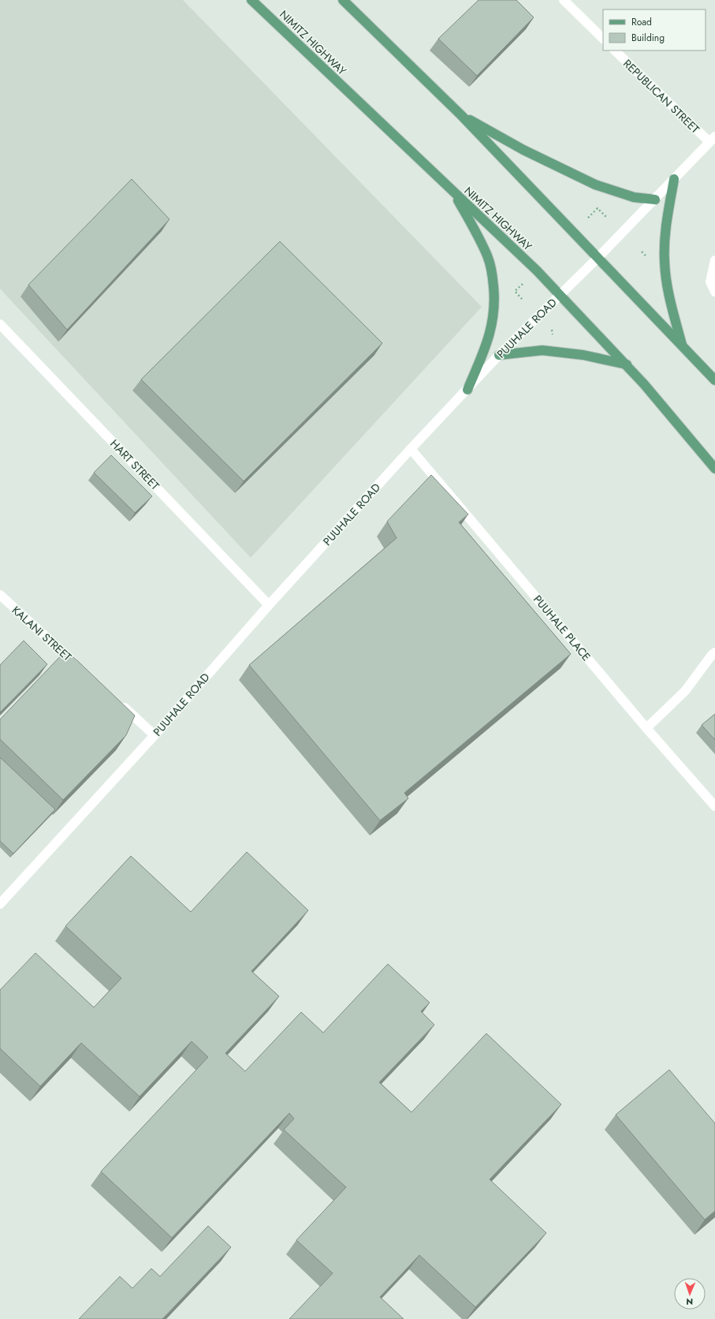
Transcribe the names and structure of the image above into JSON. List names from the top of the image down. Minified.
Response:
{"streets":{"main road":["NIMITZ HIGHWAY"],"street":["REPUBLICAN STREET","PUUHALE ROAD","HART STREET","PUUHALE PLACE","KALANI STREET"]},"crossings":[["NIMITZ HIGHWAY","PUUHALE ROAD"],["REPUBLICAN STREET","PUUHALE ROAD"],["PUUHALE ROAD","HART STREET"],["PUUHALE ROAD","PUUHALE PLACE"]],"legend":["Road","Building"],"north":"bottom"}
